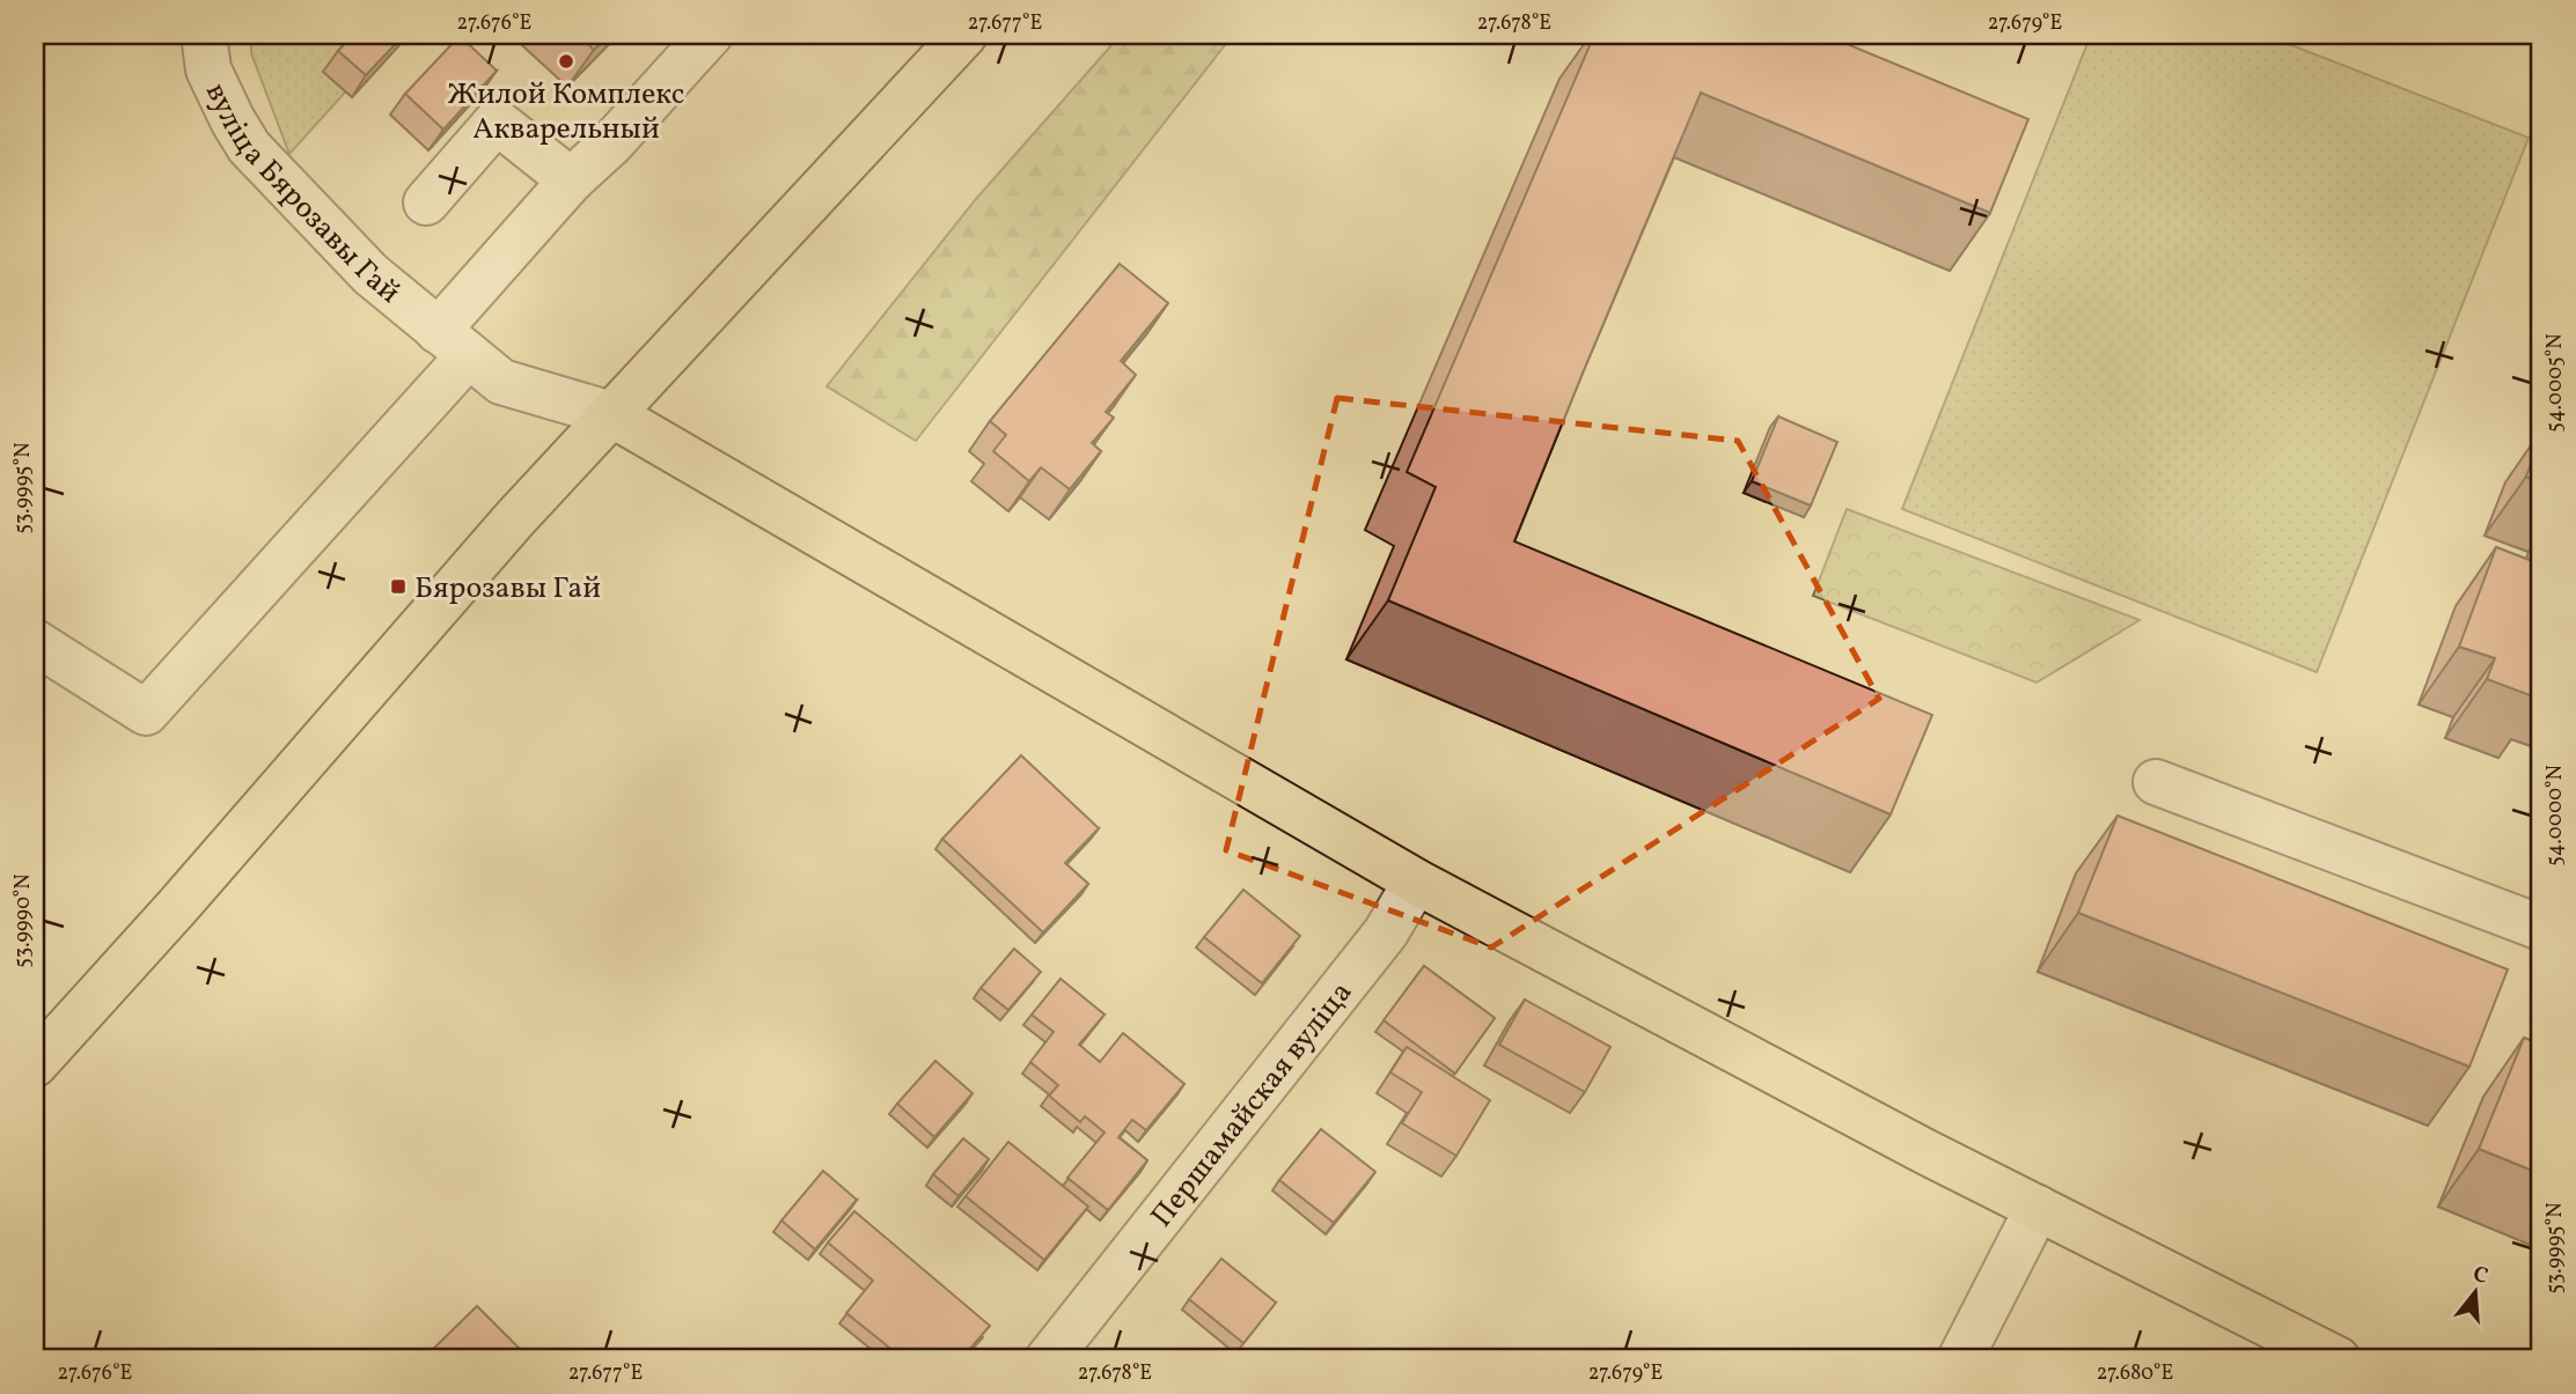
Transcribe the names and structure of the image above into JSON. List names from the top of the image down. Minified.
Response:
{"streets":{"street":["вуліца Бярозавы Гай","Першамайская вуліца"]},"places":{"other":["Жилой Комплекс Акварельный"],"transit":["Бярозавы Гай"]},"north":"top","coordinates":["27.676°E","27.677°E","27.678°E","27.679°E","54.0005°N","53.9995°N","54.0000°N","53.9990°N","27.680°E"]}
